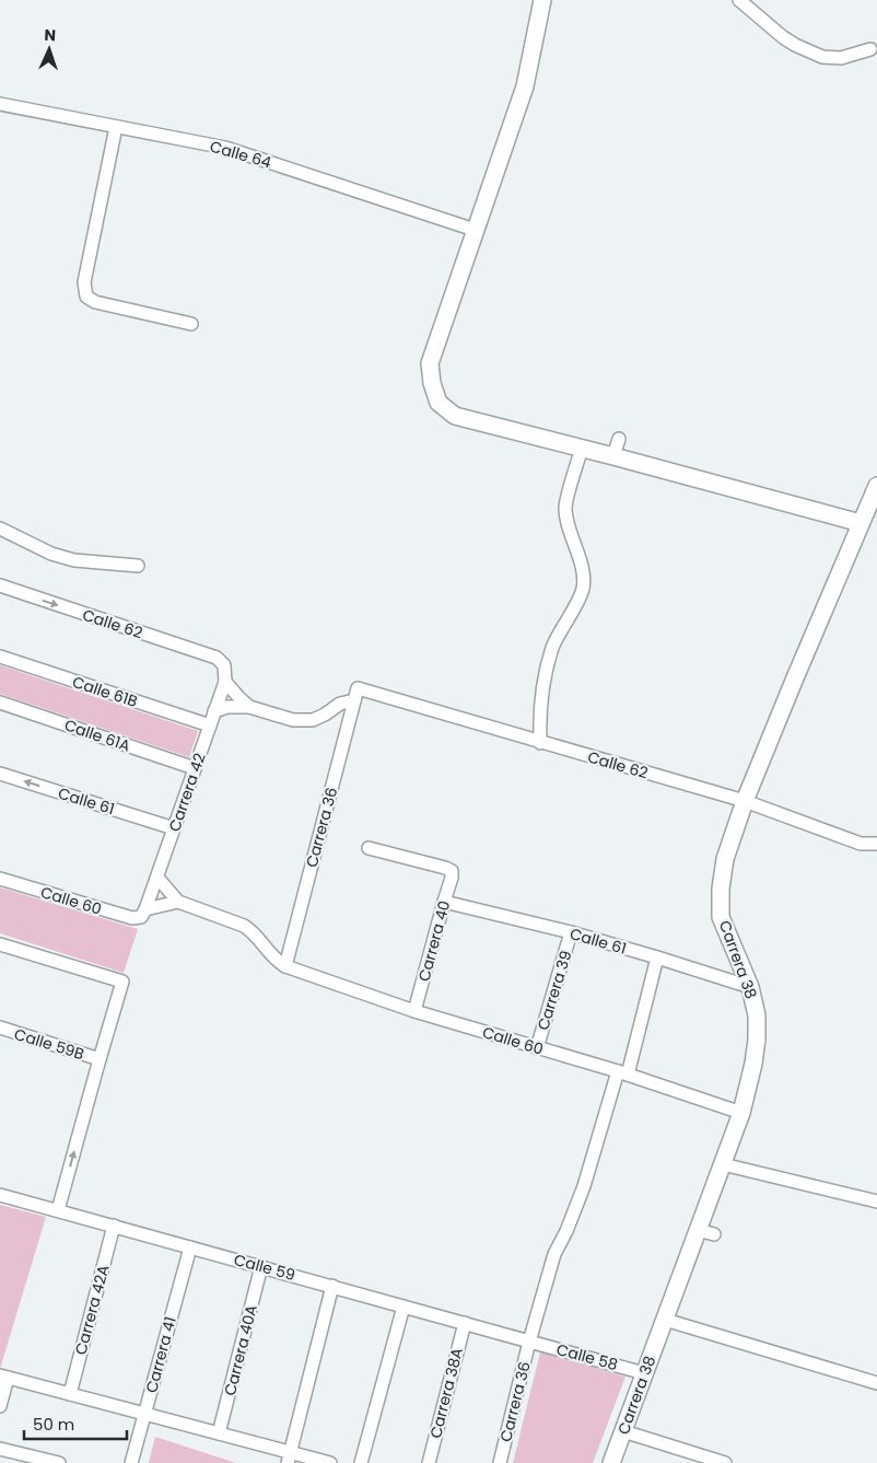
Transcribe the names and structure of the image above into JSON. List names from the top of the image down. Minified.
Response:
{"streets":{"main road":["Carrera 38"],"street":["Calle 64","Calle 62","Calle 61B","Calle 61A","Carrera 42","Calle 61","Carrera 36","Calle 60","Carrera 40","Carrera 39","Calle 59B","Calle 59","Carrera 42A","Carrera 40A","Carrera 41","Calle 58","Carrera 38A"]},"crossings":[["Calle 62","Carrera 42"],["Calle 62","Carrera 36"],["Calle 62","Carrera 38"],["Calle 61B","Carrera 42"],["Calle 61A","Carrera 42"],["Carrera 42","Calle 61"],["Carrera 42","Calle 60"],["Calle 61","Carrera 36"],["Calle 61","Carrera 40"],["Calle 61","Carrera 38"],["Calle 61","Carrera 39"],["Carrera 36","Calle 60"],["Carrera 36","Calle 59"],["Carrera 36","Calle 58"],["Calle 60","Carrera 40"],["Calle 60","Carrera 38"],["Calle 60","Carrera 39"],["Carrera 38","Calle 58"],["Calle 59","Carrera 42A"],["Calle 59","Carrera 40A"],["Calle 59","Carrera 41"],["Calle 59","Calle 58"],["Calle 59","Carrera 38A"]],"one_way":["Calle 61"],"scale_bar":"50 m","north":"top"}
